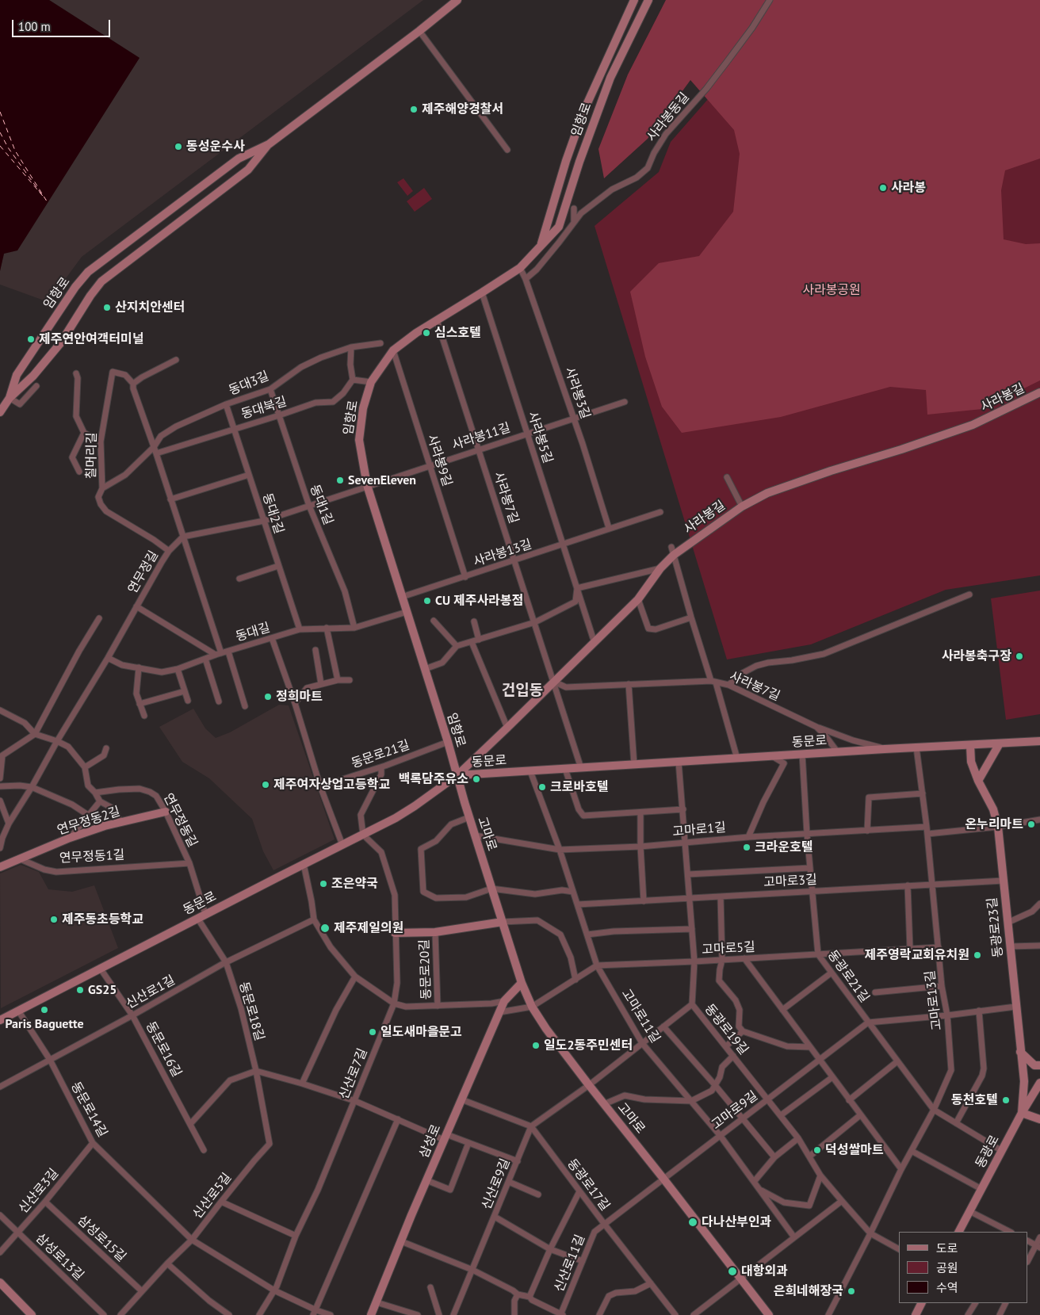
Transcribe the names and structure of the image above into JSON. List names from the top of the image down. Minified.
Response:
{"streets":{"main road":["임항로","사라봉길","동문로","연무정동2길","고마로","동광로23길","삼성로","동광로"],"street":["사라봉동길","동대3길","사라봉3길","동대북길","사라봉11길","사라봉5길","칠머리길","사라봉9길","사라봉7길","동대1길","동대2길","사라봉13길","연무정길","동대길","동문로21길","연무정동길","고마로1길","연무정동1길","고마로3길","고마로5길","동문로20길","동광로21길","신산로1길","고마로13길","동문로18길","고마로11길","동광로19길","동문로16길","신산로7길","동문로14길","고마로9길","신산로9길","동광로17길","신산로3길","신산로5길","삼성로15길","삼성로13길","신산로11길"]},"crossings":[["사라봉동길","사라봉3길"],["임항로","사라봉3길"],["임항로","사라봉길"],["임항로","사라봉11길"],["임항로","사라봉5길"],["임항로","사라봉9길"],["임항로","사라봉7길"],["임항로","사라봉13길"],["임항로","동대길"],["임항로","동문로"],["임항로","동문로21길"],["임항로","고마로"],["동대3길","칠머리길"],["동대3길","동대1길"],["동대3길","동대2길"],["사라봉3길","사라봉11길"],["사라봉3길","사라봉13길"],["사라봉길","사라봉5길"],["사라봉길","사라봉7길"],["사라봉길","동문로"],["사라봉길","고마로"],["동대북길","동대1길"],["동대북길","동대2길"],["사라봉11길","사라봉5길"],["사라봉11길","사라봉9길"],["사라봉11길","사라봉7길"],["사라봉5길","사라봉13길"],["칠머리길","연무정길"],["사라봉9길","사라봉13길"],["사라봉7길","사라봉13길"],["사라봉7길","동문로"],["동대1길","동대길"],["동대2길","동대길"],["연무정길","동대길"],["동문로","연무정동길"],["동문로","고마로"],["동문로","동광로23길"],["동문로","동문로20길"],["동문로","동광로21길"],["동문로","고마로13길"],["동문로","동문로18길"],["동문로","고마로11길"],["동문로","동광로19길"],["동문로","동문로16길"],["동문로","신산로7길"],["동문로","동문로14길"],["연무정동길","연무정동2길"],["연무정동길","연무정동1길"],["연무정동2길","연무정동1길"],["고마로1길","고마로"],["고마로1길","동광로21길"],["고마로1길","고마로13길"],["고마로1길","고마로11길"],["고마로1길","동광로19길"],["고마로","고마로9길"],["고마로","삼성로"],["고마로3길","동광로23길"],["고마로3길","동광로21길"],["고마로3길","고마로13길"],["고마로3길","고마로11길"],["고마로3길","동광로19길"],["동광로23길","동광로"],["고마로5길","동광로21길"],["고마로5길","고마로13길"],["고마로5길","고마로11길"],["고마로5길","동광로19길"],["동문로20길","신산로1길"],["동문로20길","신산로7길"],["동문로20길","삼성로"],["동광로21길","고마로13길"],["동광로21길","고마로9길"],["동광로21길","동광로"],["신산로1길","동문로18길"],["신산로1길","동문로16길"],["신산로1길","동문로14길"],["고마로13길","동광로19길"],["동문로18길","신산로5길"],["고마로11길","고마로9길"],["동광로19길","고마로9길"],["신산로7길","동문로14길"],["동문로14길","신산로3길"],["동문로14길","신산로5길"],["고마로9길","동광로17길"],["고마로9길","신산로11길"],["신산로9길","동광로17길"],["동광로17길","신산로11길"],["신산로3길","삼성로15길"],["신산로3길","삼성로13길"],["신산로5길","삼성로15길"]],"districts":["건입동"],"parks":["사라봉공원"],"places":["제주해양경찰서","동성운수사","사라봉","산지치안센터","심스호텔","제주연안여객터미널","SevenEleven","CU 제주사라봉점","사라봉축구장","정희마트","백록담주유소","제주여자상업고등학교","크로바호텔","온누리마트","크라운호텔","조은약국","제주동초등학교","제주제일의원","제주영락교회유치원","GS25","Paris Baguette","일도새마을문고","일도2동주민센터","동천호텔","덕성쌀마트","다나산부인과","대항외과","은희네해장국"],"legend":["도로","공원","수역"],"scale_bar":"100 m"}
